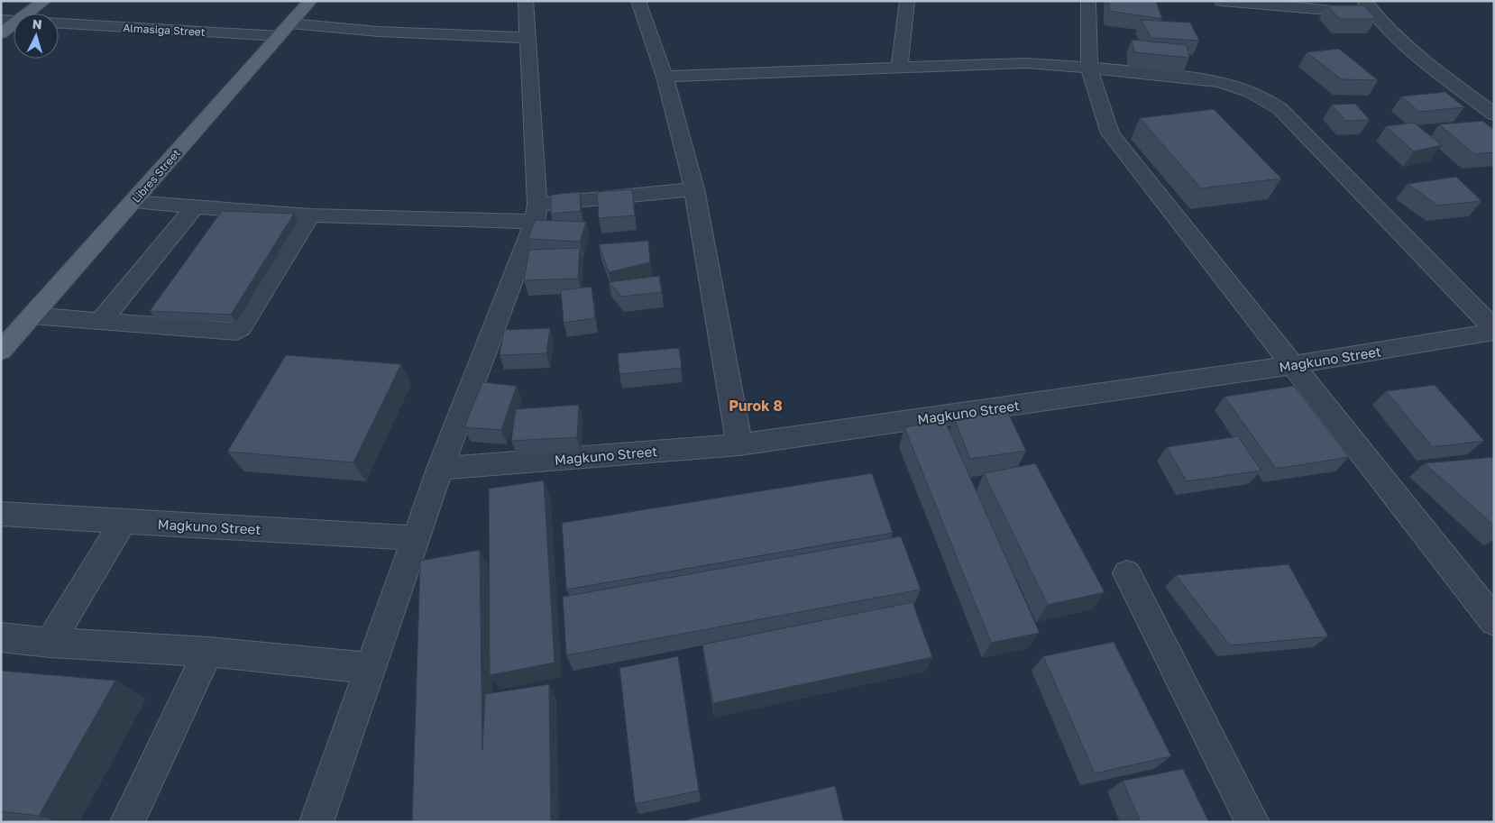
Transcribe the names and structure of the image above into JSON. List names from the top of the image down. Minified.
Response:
{"streets":{"main road":["Libres Street"],"street":["Almasiga Street","Magkuno Street"]},"crossings":[["Almasiga Street","Libres Street"]],"districts":["Purok 8"],"north":"top"}
